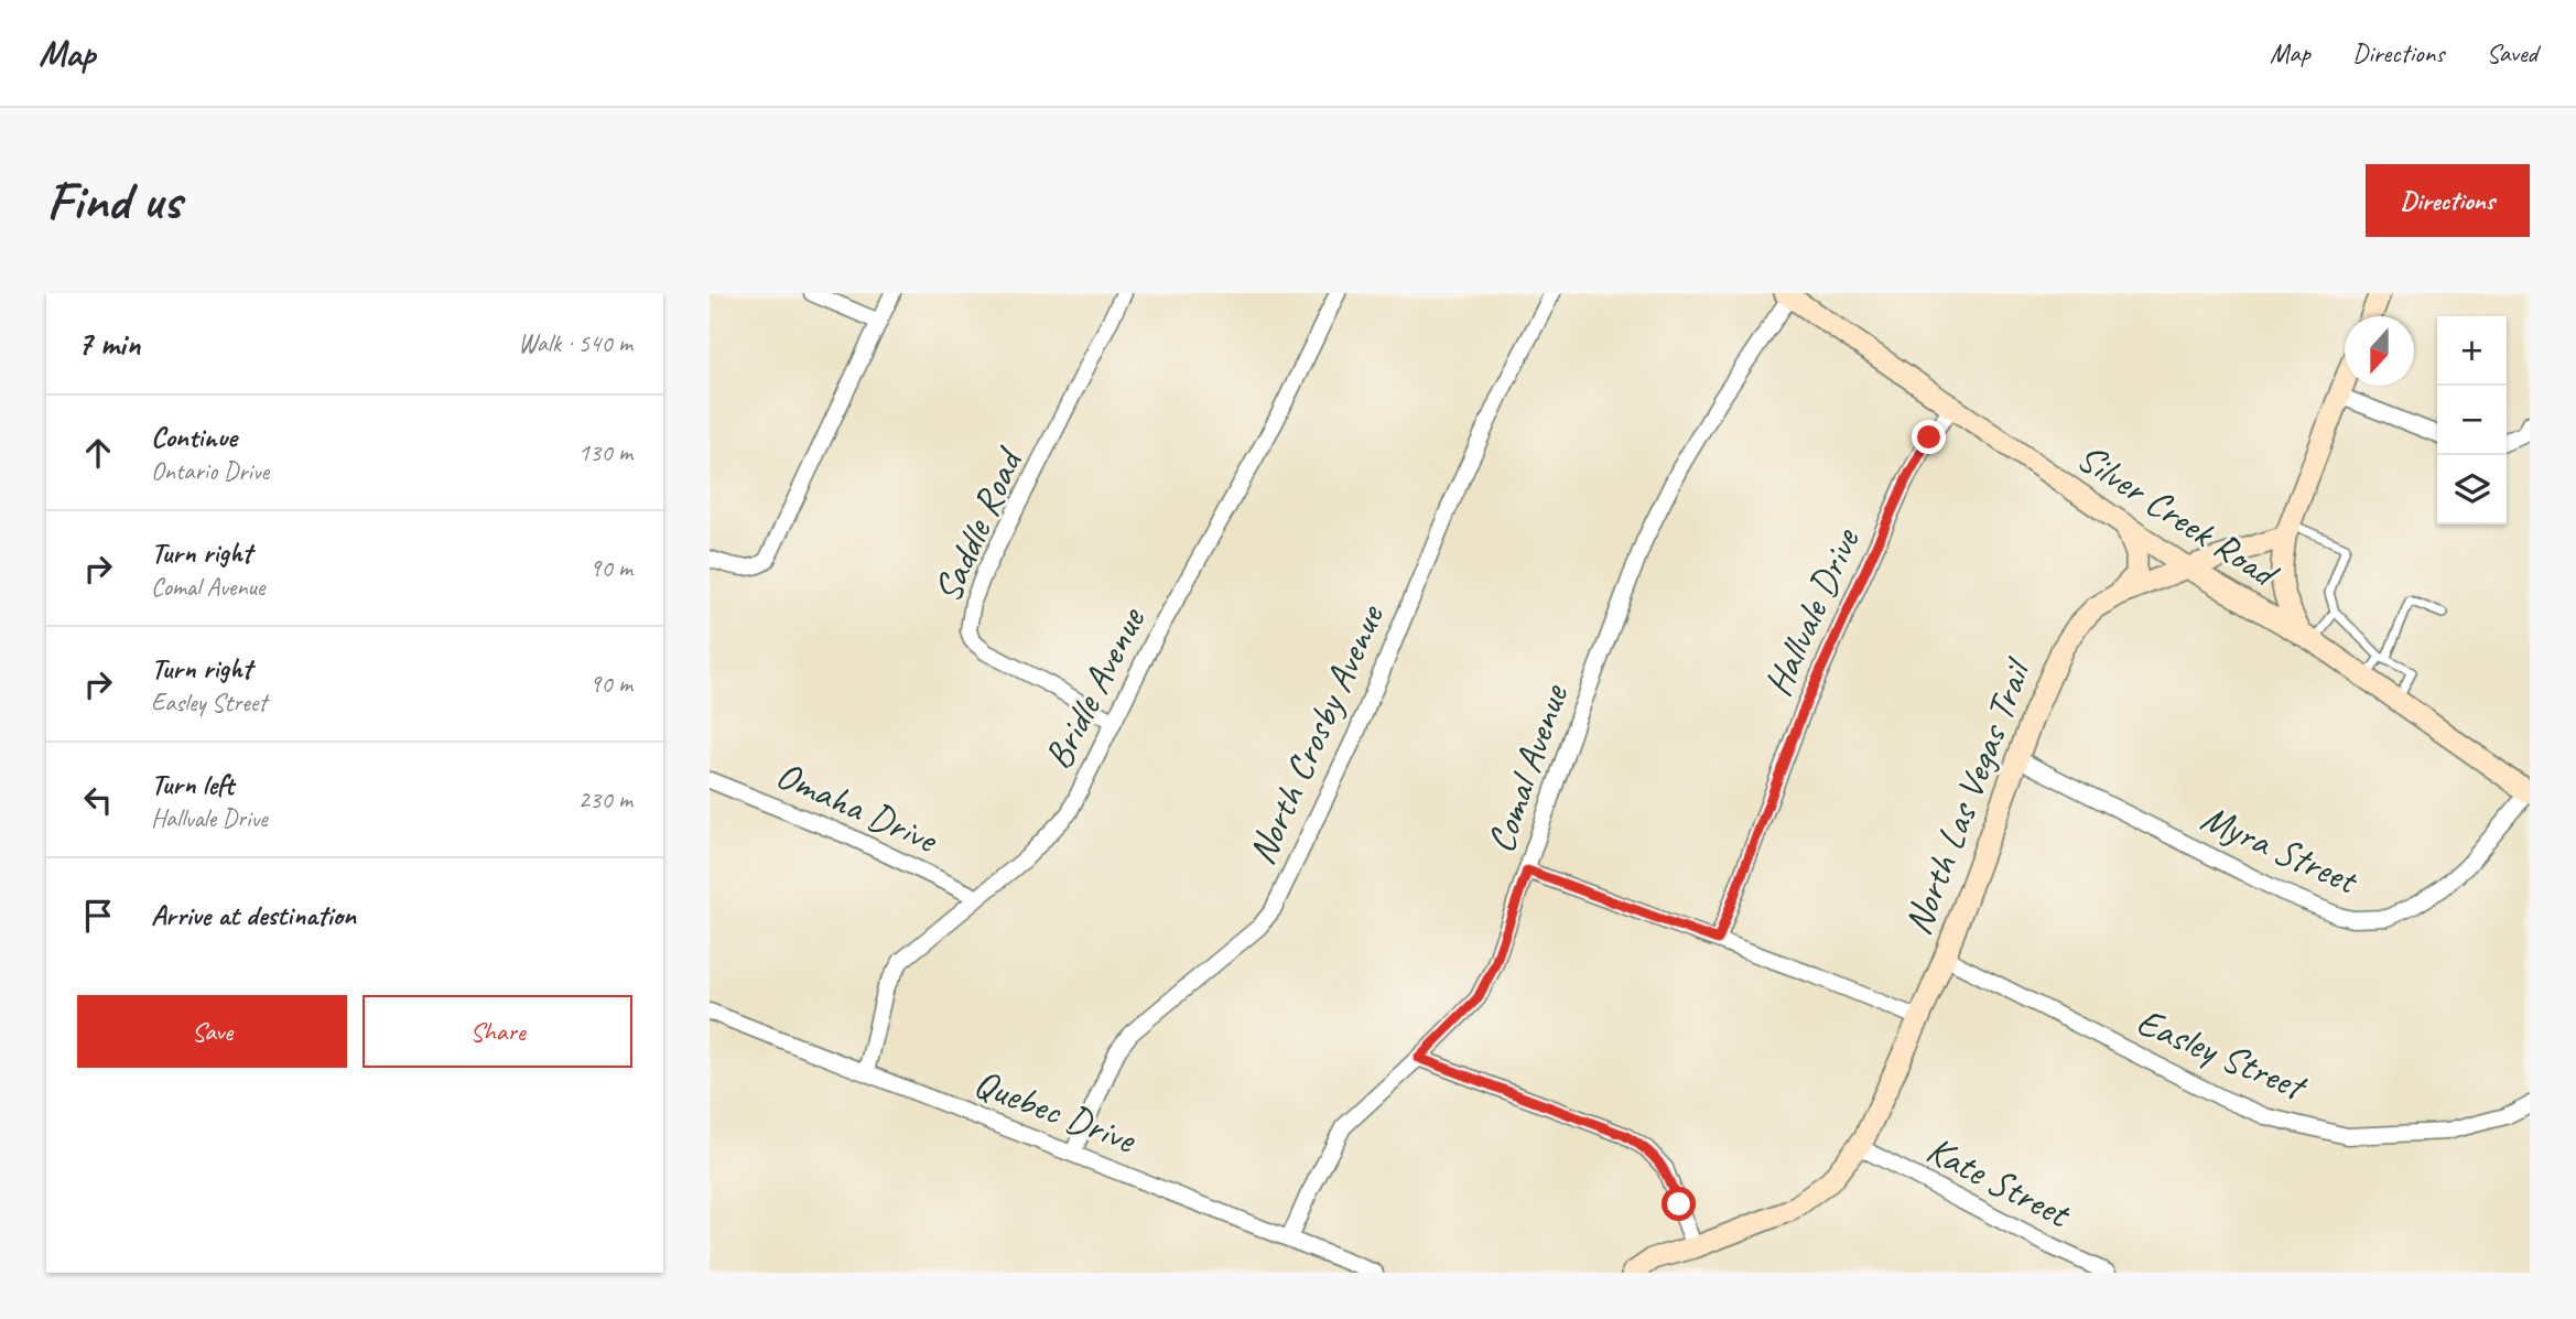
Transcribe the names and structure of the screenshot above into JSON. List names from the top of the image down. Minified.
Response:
{"streets":{"street":["Silver Creek Road","Saddle Road","Hallvale Drive","Bridle Avenue","North Crosby Avenue","Comal Avenue","North Las Vegas Trail","Omaha Drive","Myra Street","Easley Street","Quebec Drive","Kate Street"]},"crossings":[["Silver Creek Road","Hallvale Drive"],["Silver Creek Road","Comal Avenue"],["Silver Creek Road","North Las Vegas Trail"],["Silver Creek Road","Myra Street"],["Saddle Road","Bridle Avenue"],["Bridle Avenue","Omaha Drive"],["Bridle Avenue","Quebec Drive"],["North Crosby Avenue","Quebec Drive"],["Comal Avenue","Quebec Drive"],["North Las Vegas Trail","Myra Street"],["North Las Vegas Trail","Easley Street"],["North Las Vegas Trail","Kate Street"]],"north":"bottom","page":{"header":"Map","nav":["Map","Directions","Saved"],"buttons":["Directions",["Save","Share"]],"title":"Find us","heading":["7 min","Walk · 540 m"],"map_buttons":["+","−"],"list":[["Continue","Ontario Drive","130 m"],["Turn right","Comal Avenue","90 m"],["Turn right","Easley Street","90 m"],["Turn left","Hallvale Drive","230 m"],"Arrive at destination"]}}
